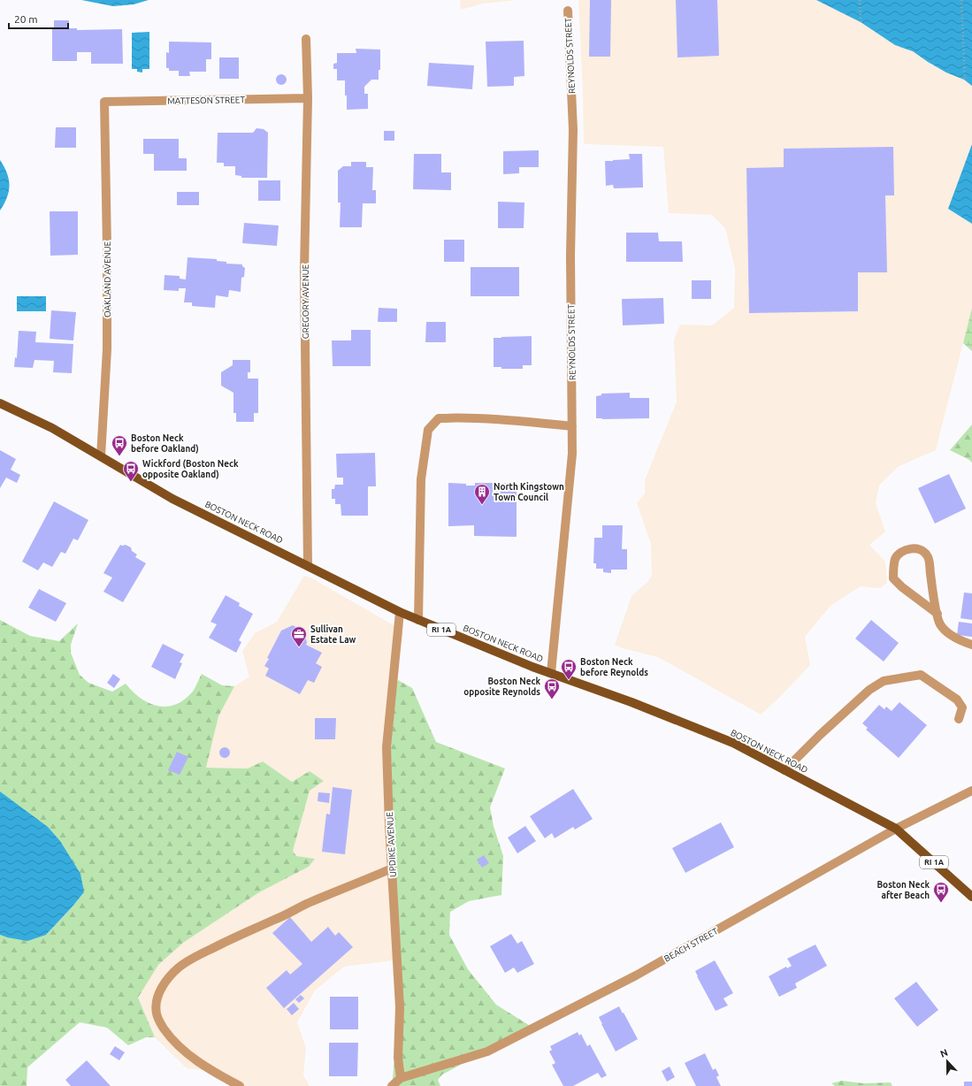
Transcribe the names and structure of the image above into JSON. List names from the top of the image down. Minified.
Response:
{"streets":{"main road":["BOSTON NECK ROAD","RI 1A"],"street":["REYNOLDS STREET","MATTESON STREET","OAKLAND AVENUE","GREGORY AVENUE","UPDIKE AVENUE","BEACH STREET"]},"crossings":[["REYNOLDS STREET","BOSTON NECK ROAD"],["MATTESON STREET","OAKLAND AVENUE"],["MATTESON STREET","GREGORY AVENUE"],["OAKLAND AVENUE","BOSTON NECK ROAD"],["GREGORY AVENUE","BOSTON NECK ROAD"],["BOSTON NECK ROAD","UPDIKE AVENUE"],["BOSTON NECK ROAD","BEACH STREET"],["UPDIKE AVENUE","BEACH STREET"]],"places":{"bus stop":["Boston Neck before Oakland)","Wickford (Boston Neck opposite Oakland)","Boston Neck before Reynolds","Boston Neck opposite Reynolds","Boston Neck after Beach"],"building":["North Kingstown Town Council"],"office":["Sullivan Estate Law"]},"scale_bar":"20 m","north":"top"}
